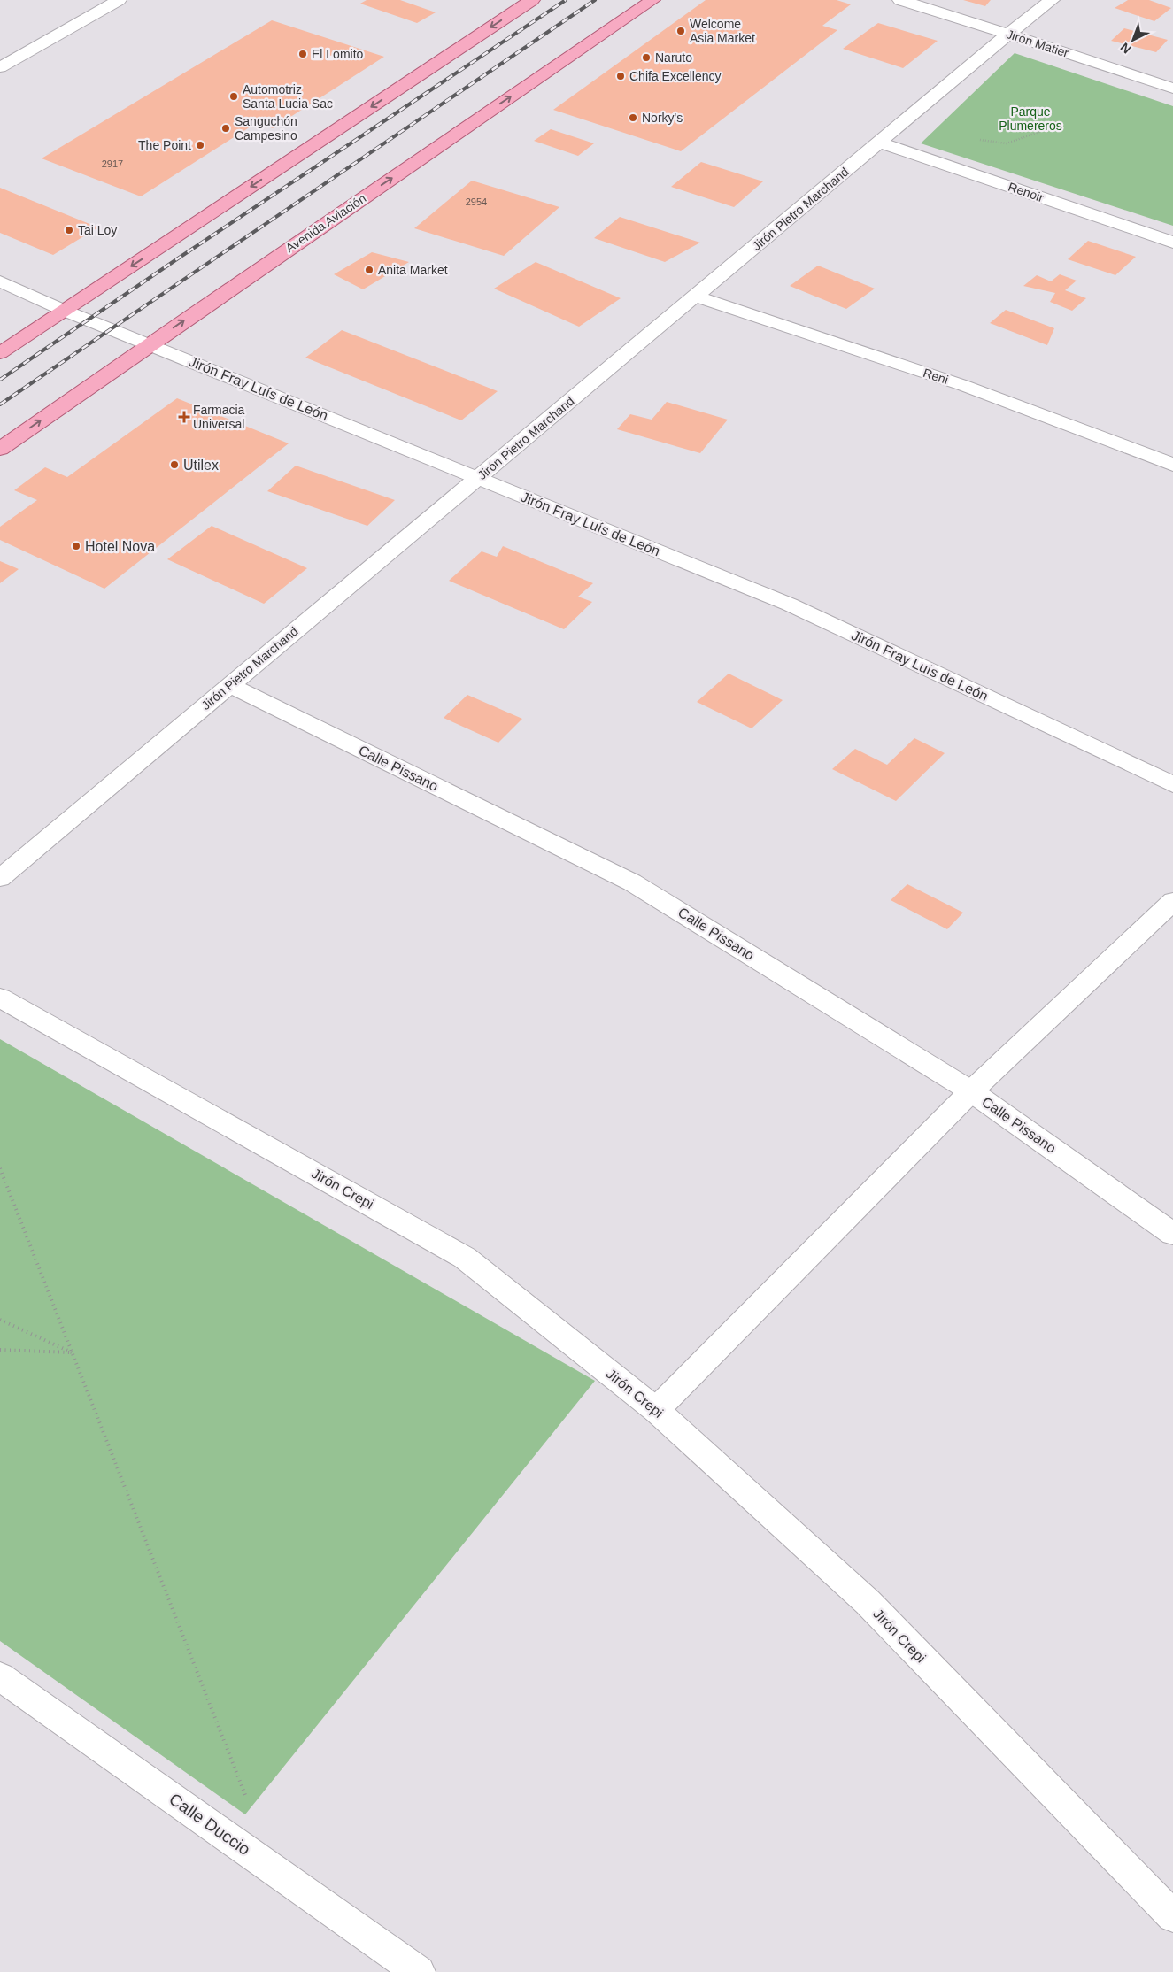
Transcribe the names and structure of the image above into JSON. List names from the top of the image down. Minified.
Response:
{"streets":{"main road":["Avenida Aviación"],"street":["Jirón Matier","Renoir","Jirón Pietro Marchand","Reni","Jirón Fray Luís de León","Calle Pissano","Jirón Crepi","Calle Duccio"]},"crossings":[["Jirón Matier","Jirón Pietro Marchand"],["Renoir","Jirón Pietro Marchand"],["Jirón Pietro Marchand","Reni"],["Jirón Pietro Marchand","Jirón Fray Luís de León"],["Jirón Pietro Marchand","Calle Pissano"],["Avenida Aviación","Jirón Fray Luís de León"]],"parks":["Parque Plumereros"],"places":{"other":["Welcome Asia Market","El Lomito","Naruto","Chifa Excellency","Automotriz Santa Lucia Sac","Norky's","Sanguchón Campesino","The Point","Tai Loy","Anita Market","Utilex","Hotel Nova"],"health":["Farmacia Universal"]},"house_numbers":["2917","2954"],"north":"bottom left"}
